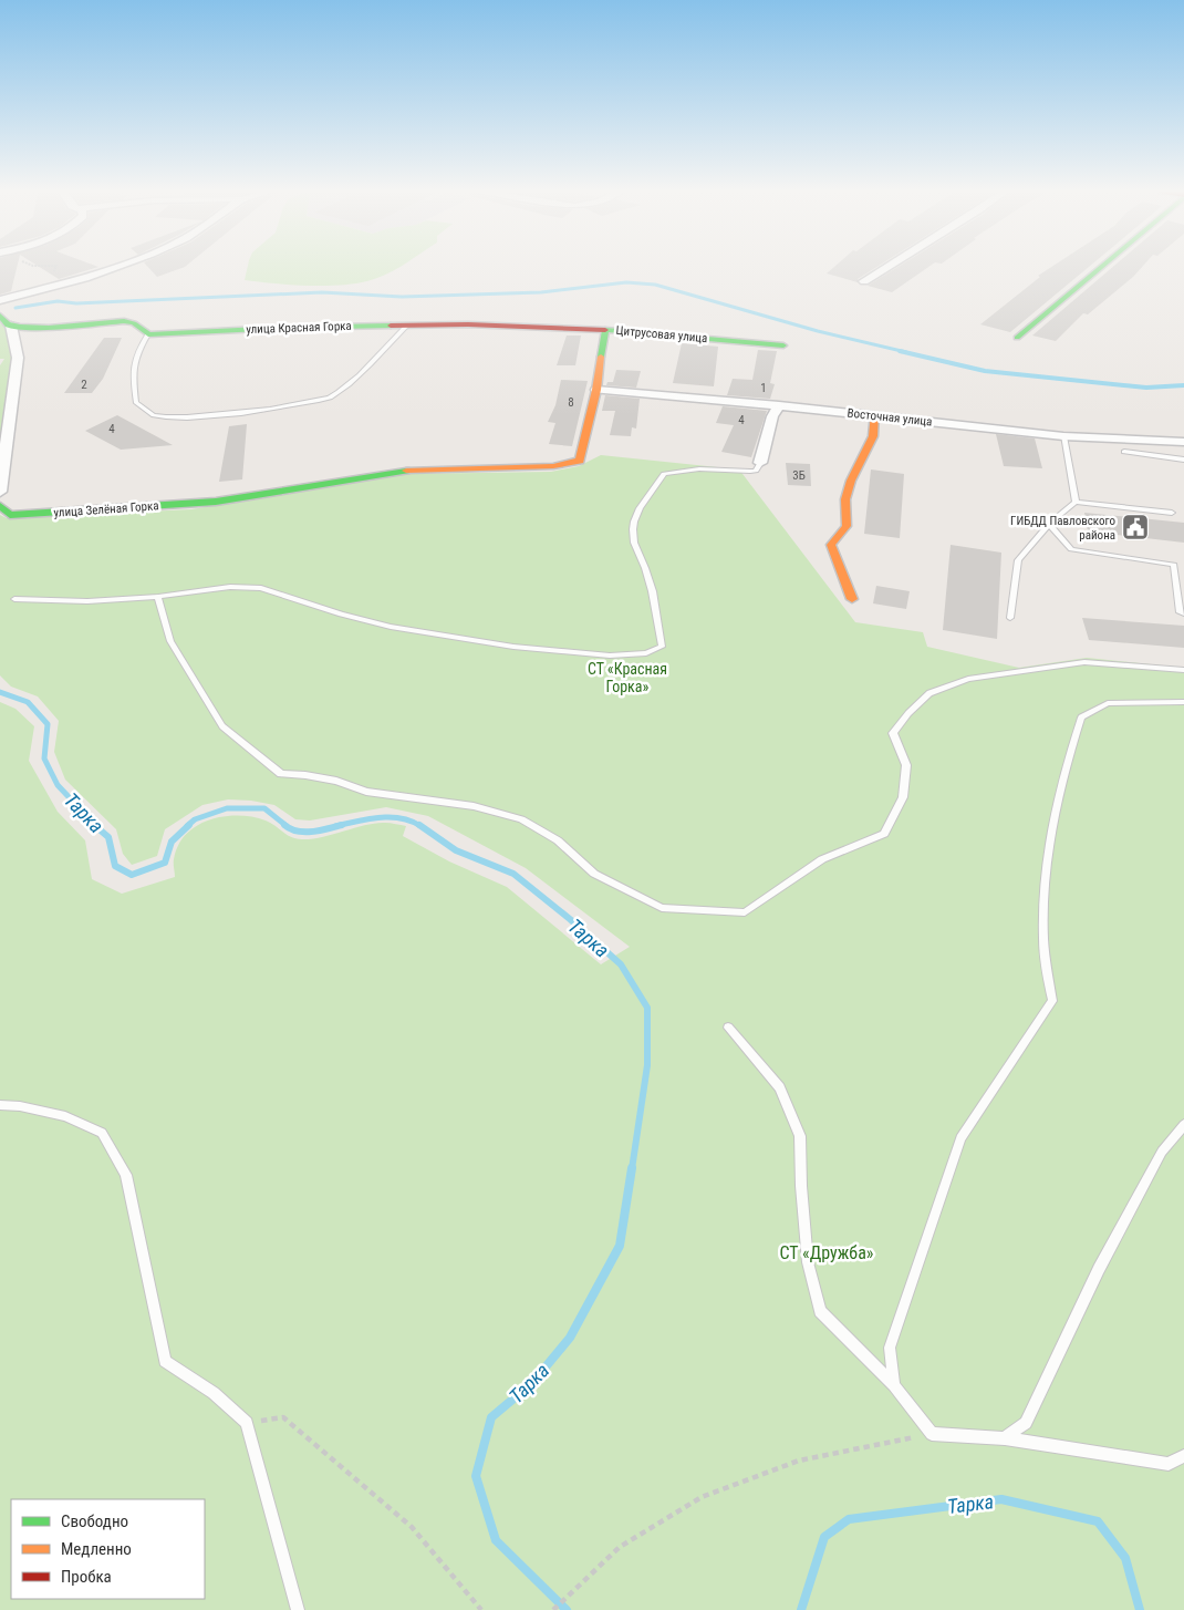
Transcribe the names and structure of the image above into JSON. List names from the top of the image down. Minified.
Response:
{"streets":{"street":["улица Красная Горка","Цитрусовая улица","Восточная улица","улица Зелёная Горка"]},"crossings":[["улица Красная Горка","Цитрусовая улица"],["Цитрусовая улица","Восточная улица"],["Цитрусовая улица","улица Зелёная Горка"]],"water":["Тарка"],"parks":["СТ «Красная Горка»","СТ «Дружба»"],"places":{"public building":["ГИБДД Павловского района"]},"house_numbers":["2","1","8","4","4","3Б"],"legend":["Свободно","Медленно","Пробка"]}
